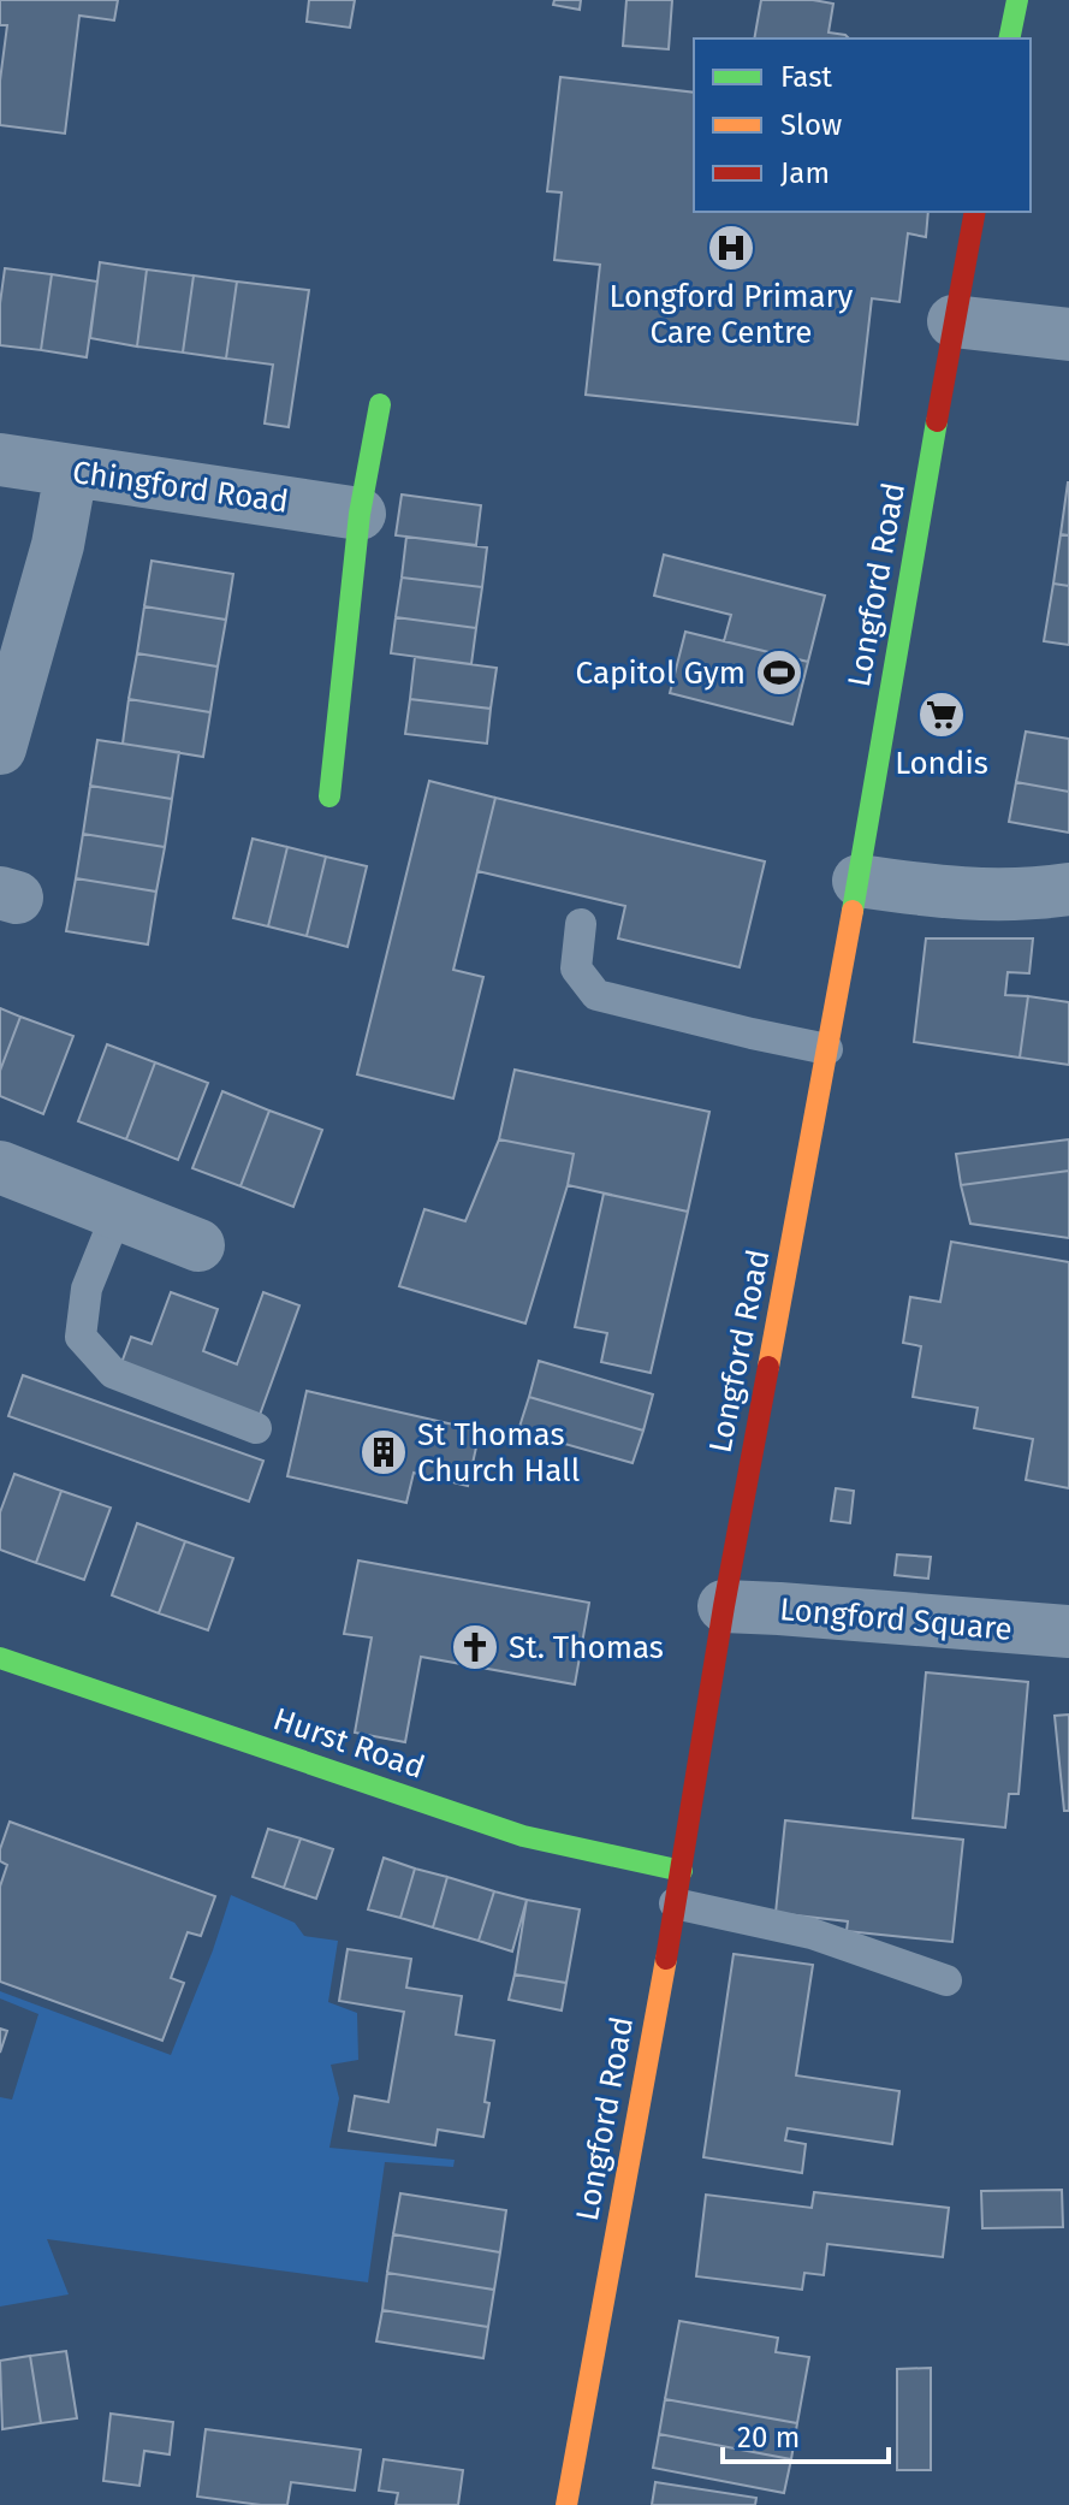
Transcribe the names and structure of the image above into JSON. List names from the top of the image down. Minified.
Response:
{"streets":{"main road":["Longford Road","Hurst Road"],"street":["Chingford Road","Longford Square"]},"crossings":[["Longford Road","Longford Square"],["Longford Road","Hurst Road"]],"places":{"hospital":["Longford Primary Care Centre"],"sports":["Capitol Gym"],"supermarket":["Londis"],"building":["St Thomas Church Hall"],"church":["St. Thomas"]},"legend":["Fast","Slow","Jam"],"scale_bar":"20 m"}
